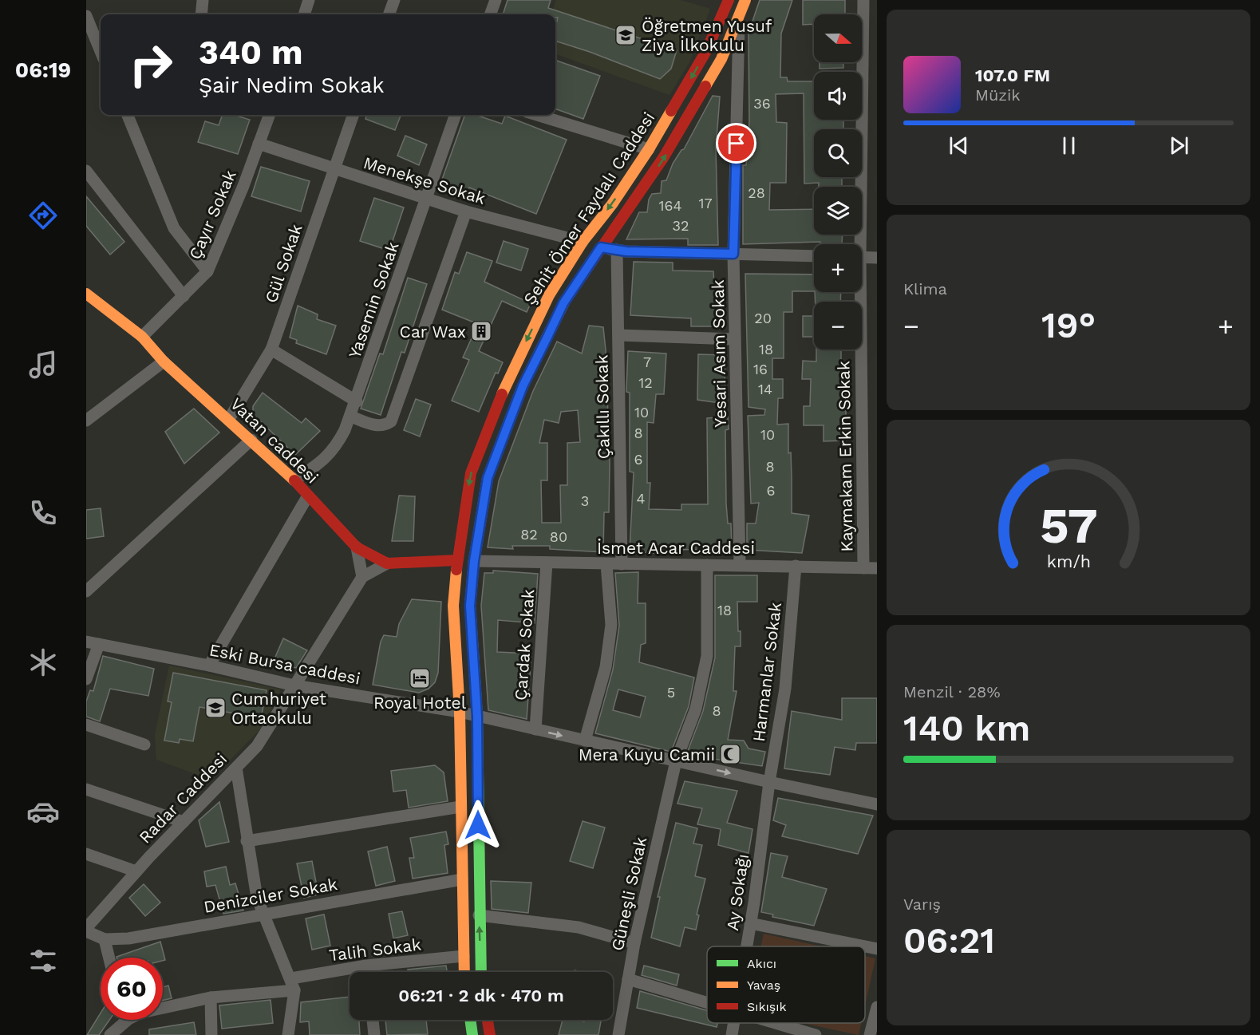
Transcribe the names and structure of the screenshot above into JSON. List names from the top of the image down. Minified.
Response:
{"streets":{"main road":["Şehit Ömer Faydalı Caddesi","Vatan caddesi"],"street":["Menekşe Sokak","Çayır Sokak","Gül Sokak","Yasemin Sokak","Yesari Asım Sokak","Çakıllı Sokak","Kaymakam Erkin Sokak","İsmet Acar Caddesi","Çardak Sokak","Eski Bursa caddesi","Harmanlar Sokak","Radar Caddesi","Ay Sokağı","Güneşli Sokak","Denizciler Sokak","Talih Sokak"]},"crossings":[["Menekşe Sokak","Şehit Ömer Faydalı Caddesi"],["Menekşe Sokak","Çayır Sokak"],["Menekşe Sokak","Gül Sokak"],["Menekşe Sokak","Yasemin Sokak"],["Şehit Ömer Faydalı Caddesi","Yesari Asım Sokak"],["Şehit Ömer Faydalı Caddesi","İsmet Acar Caddesi"],["Şehit Ömer Faydalı Caddesi","Eski Bursa caddesi"],["Şehit Ömer Faydalı Caddesi","Denizciler Sokak"],["Şehit Ömer Faydalı Caddesi","Talih Sokak"],["Çayır Sokak","Vatan caddesi"],["Gül Sokak","Vatan caddesi"],["Yasemin Sokak","Vatan caddesi"],["Yesari Asım Sokak","İsmet Acar Caddesi"],["Çakıllı Sokak","İsmet Acar Caddesi"],["Kaymakam Erkin Sokak","İsmet Acar Caddesi"],["İsmet Acar Caddesi","Çardak Sokak"],["İsmet Acar Caddesi","Harmanlar Sokak"],["İsmet Acar Caddesi","Güneşli Sokak"],["Çardak Sokak","Eski Bursa caddesi"],["Eski Bursa caddesi","Harmanlar Sokak"],["Eski Bursa caddesi","Radar Caddesi"],["Eski Bursa caddesi","Ay Sokağı"],["Eski Bursa caddesi","Güneşli Sokak"],["Harmanlar Sokak","Ay Sokağı"]],"places":{"school or university":["Öğretmen Yusuf Ziya İlkokulu","Cumhuriyet Ortaokulu"],"building":["Car Wax"],"hotel":["Royal Hotel"],"mosque":["Mera Kuyu Camii"]},"house_numbers":["36","28","17","164","32","20","18","7","16","12","14","10","8","10","6","8","6","4","3","82","80","18","5","8"],"legend":["Akıcı","Yavaş","Sıkışık"],"north":"right","page":{"tabs":"06:19","map_buttons":["+","−"],"turn":["340 m","Şair Nedim Sokak"],"song":["107.0 FM","Müzik"],"tile":["Klima",["Menzil · 28%","140 km"],["Varış","06:21"]],"heat":["−","19°","+"],"limit":"60","trip":"06:21 · 2 dk · 470 m","gauge":["57","km/h"]}}
